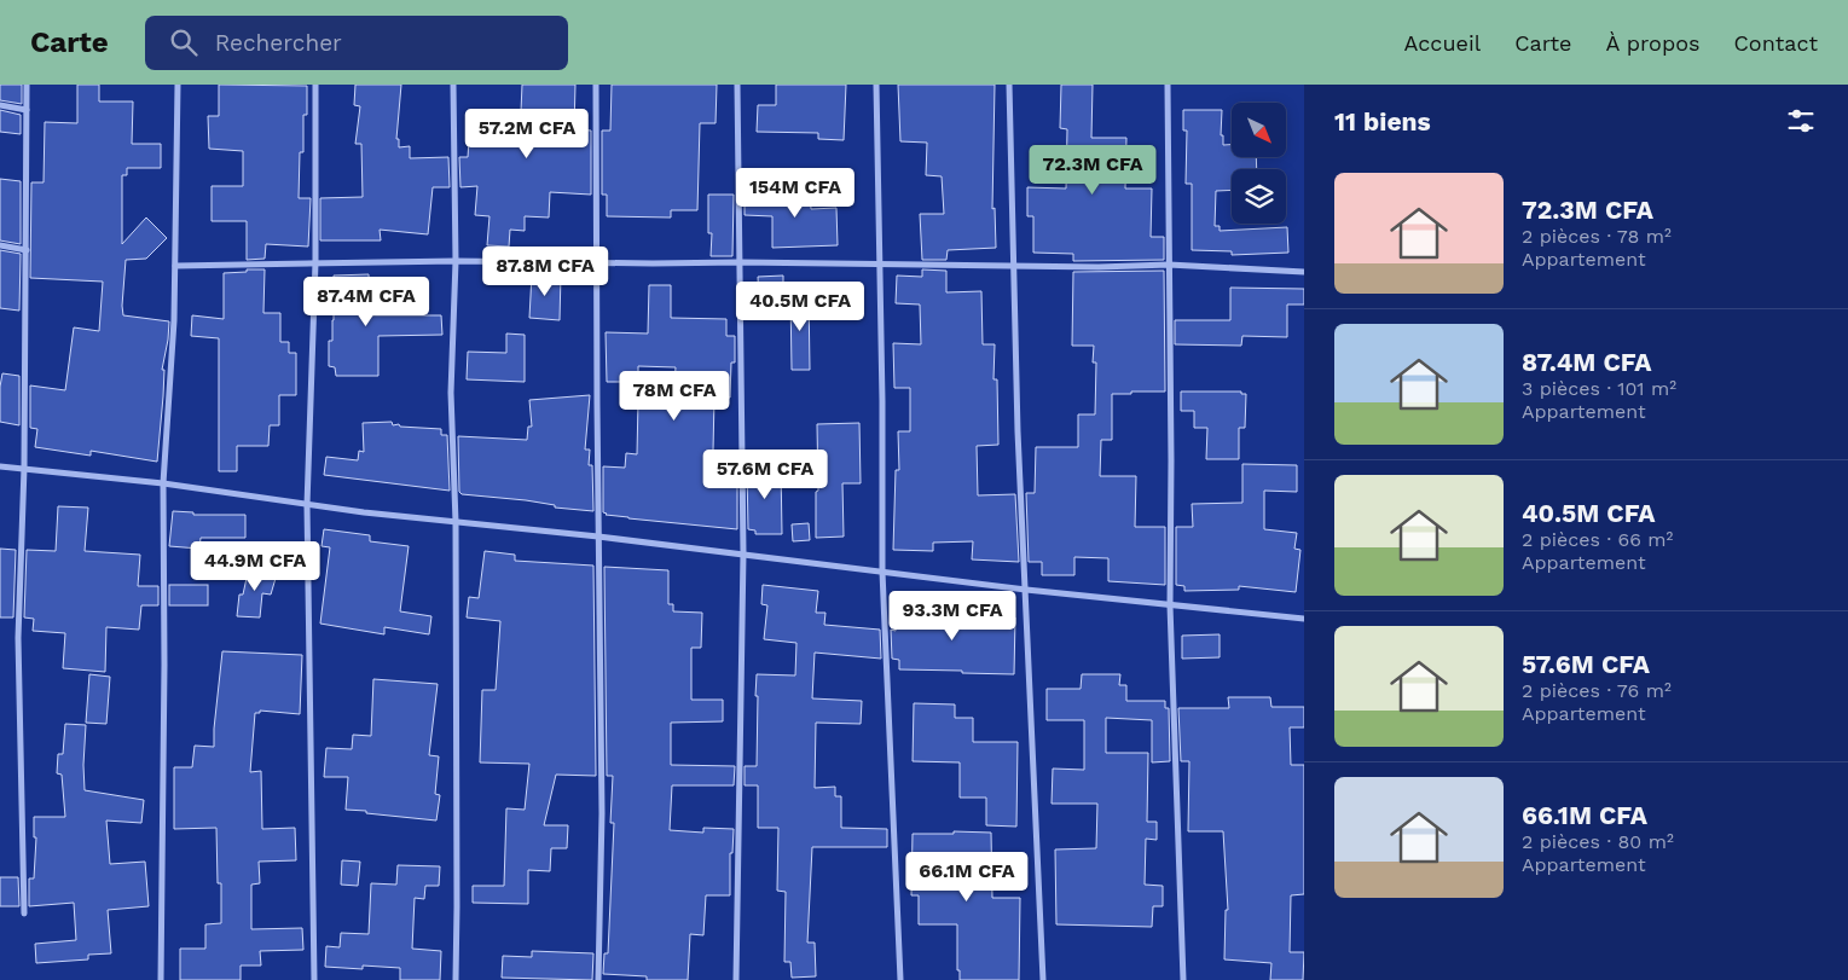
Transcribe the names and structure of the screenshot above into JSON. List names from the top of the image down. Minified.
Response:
{"north":"bottom right","page":{"header":"Carte","search":"Rechercher","nav":["Accueil","Carte","À propos","Contact"],"heading":"11 biens","price":["57.2M CFA","72.3M CFA","154M CFA","87.8M CFA","87.4M CFA","40.5M CFA","78M CFA","57.6M CFA","44.9M CFA","93.3M CFA","66.1M CFA"],"list":[{"name":"72.3M CFA","note":"2 pièces · 78 m² · Appartement"},{"name":"87.4M CFA","note":"3 pièces · 101 m² · Appartement"},{"name":"40.5M CFA","note":"2 pièces · 66 m² · Appartement"},{"name":"57.6M CFA","note":"2 pièces · 76 m² · Appartement"},{"name":"66.1M CFA","note":"2 pièces · 80 m² · Appartement"}]}}
